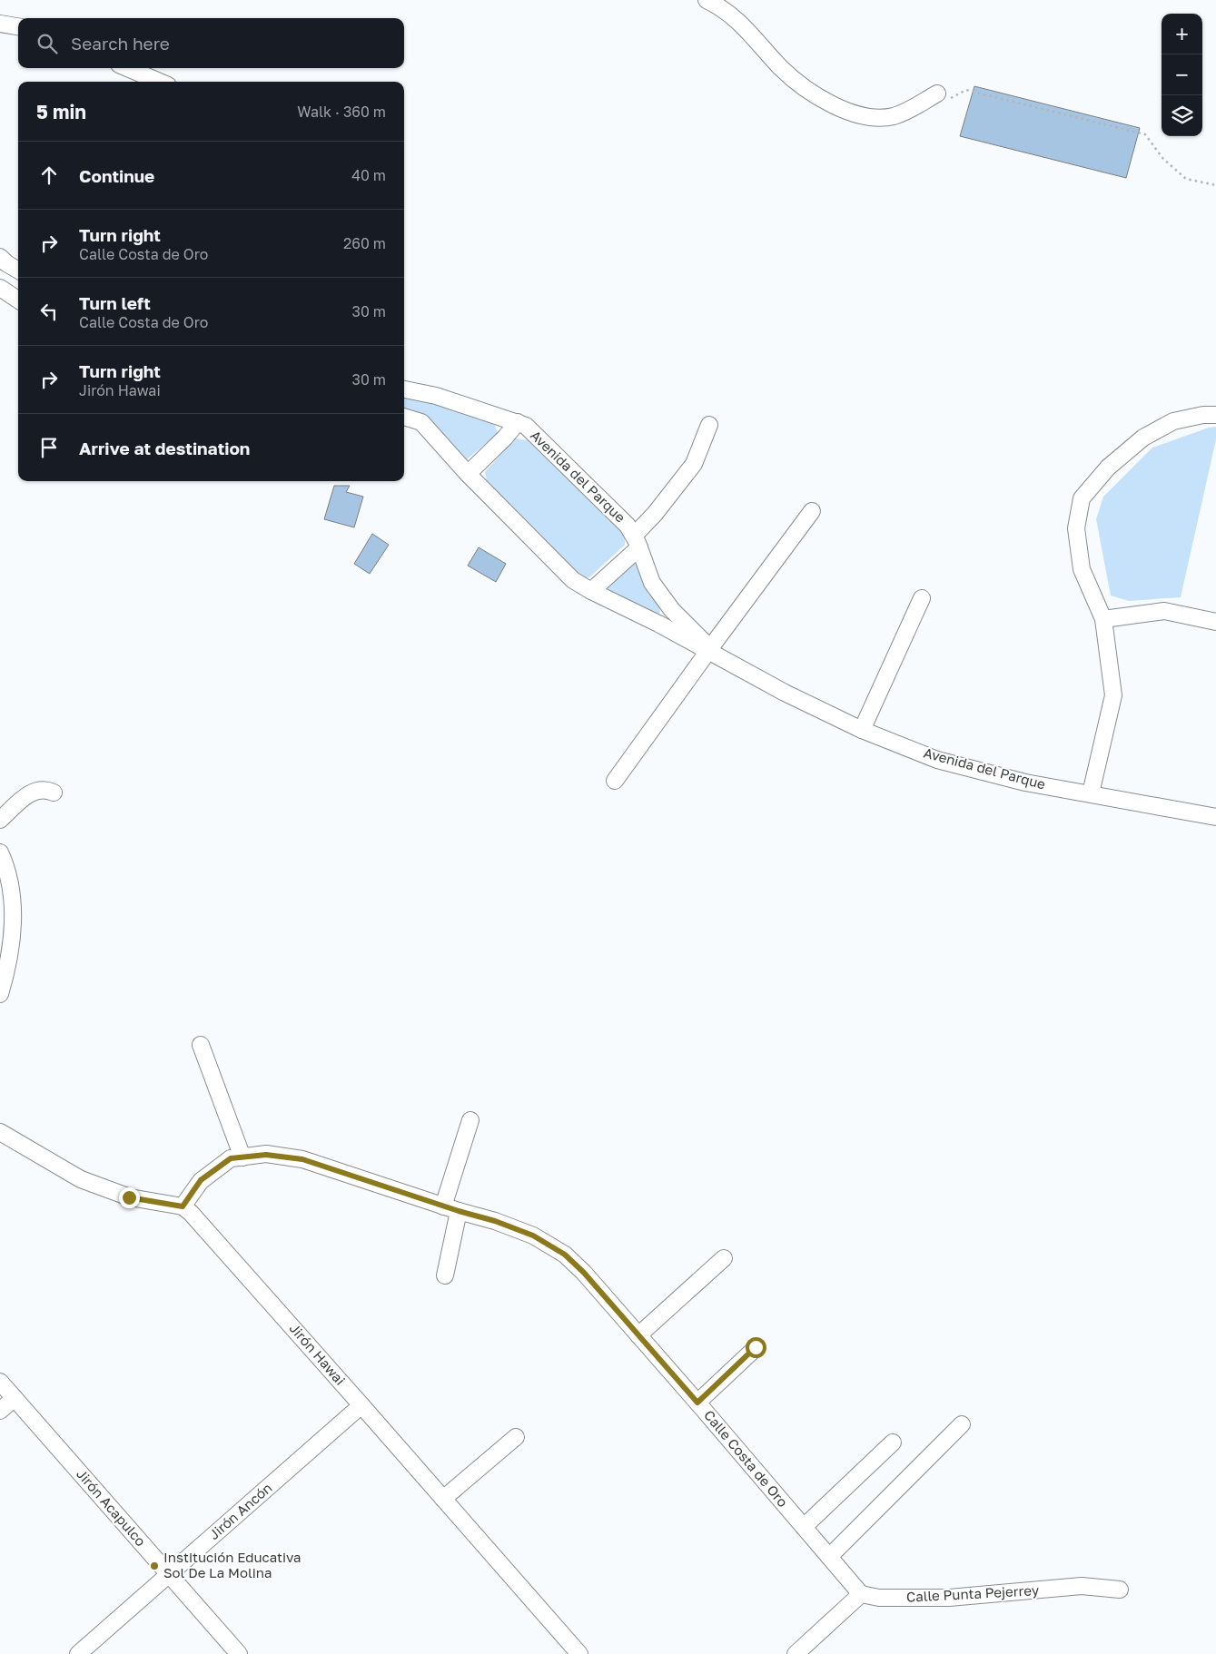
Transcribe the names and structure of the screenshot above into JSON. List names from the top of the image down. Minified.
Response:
{"streets":{"street":["Avenida del Parque","Jirón Hawai","Calle Costa de Oro","Jirón Acapulco","Jirón Ancón","Calle Punta Pejerrey"]},"crossings":[["Jirón Hawai","Calle Costa de Oro"],["Jirón Hawai","Jirón Ancón"],["Calle Costa de Oro","Calle Punta Pejerrey"],["Jirón Acapulco","Jirón Ancón"]],"places":["Institución Educativa Sol De La Molina"],"page":{"map_buttons":["+","−"],"search":"Search here","heading":["5 min","Walk · 360 m"],"list":[["Continue","40 m"],["Turn right","Calle Costa de Oro","260 m"],["Turn left","Calle Costa de Oro","30 m"],["Turn right","Jirón Hawai","30 m"],"Arrive at destination"]}}
